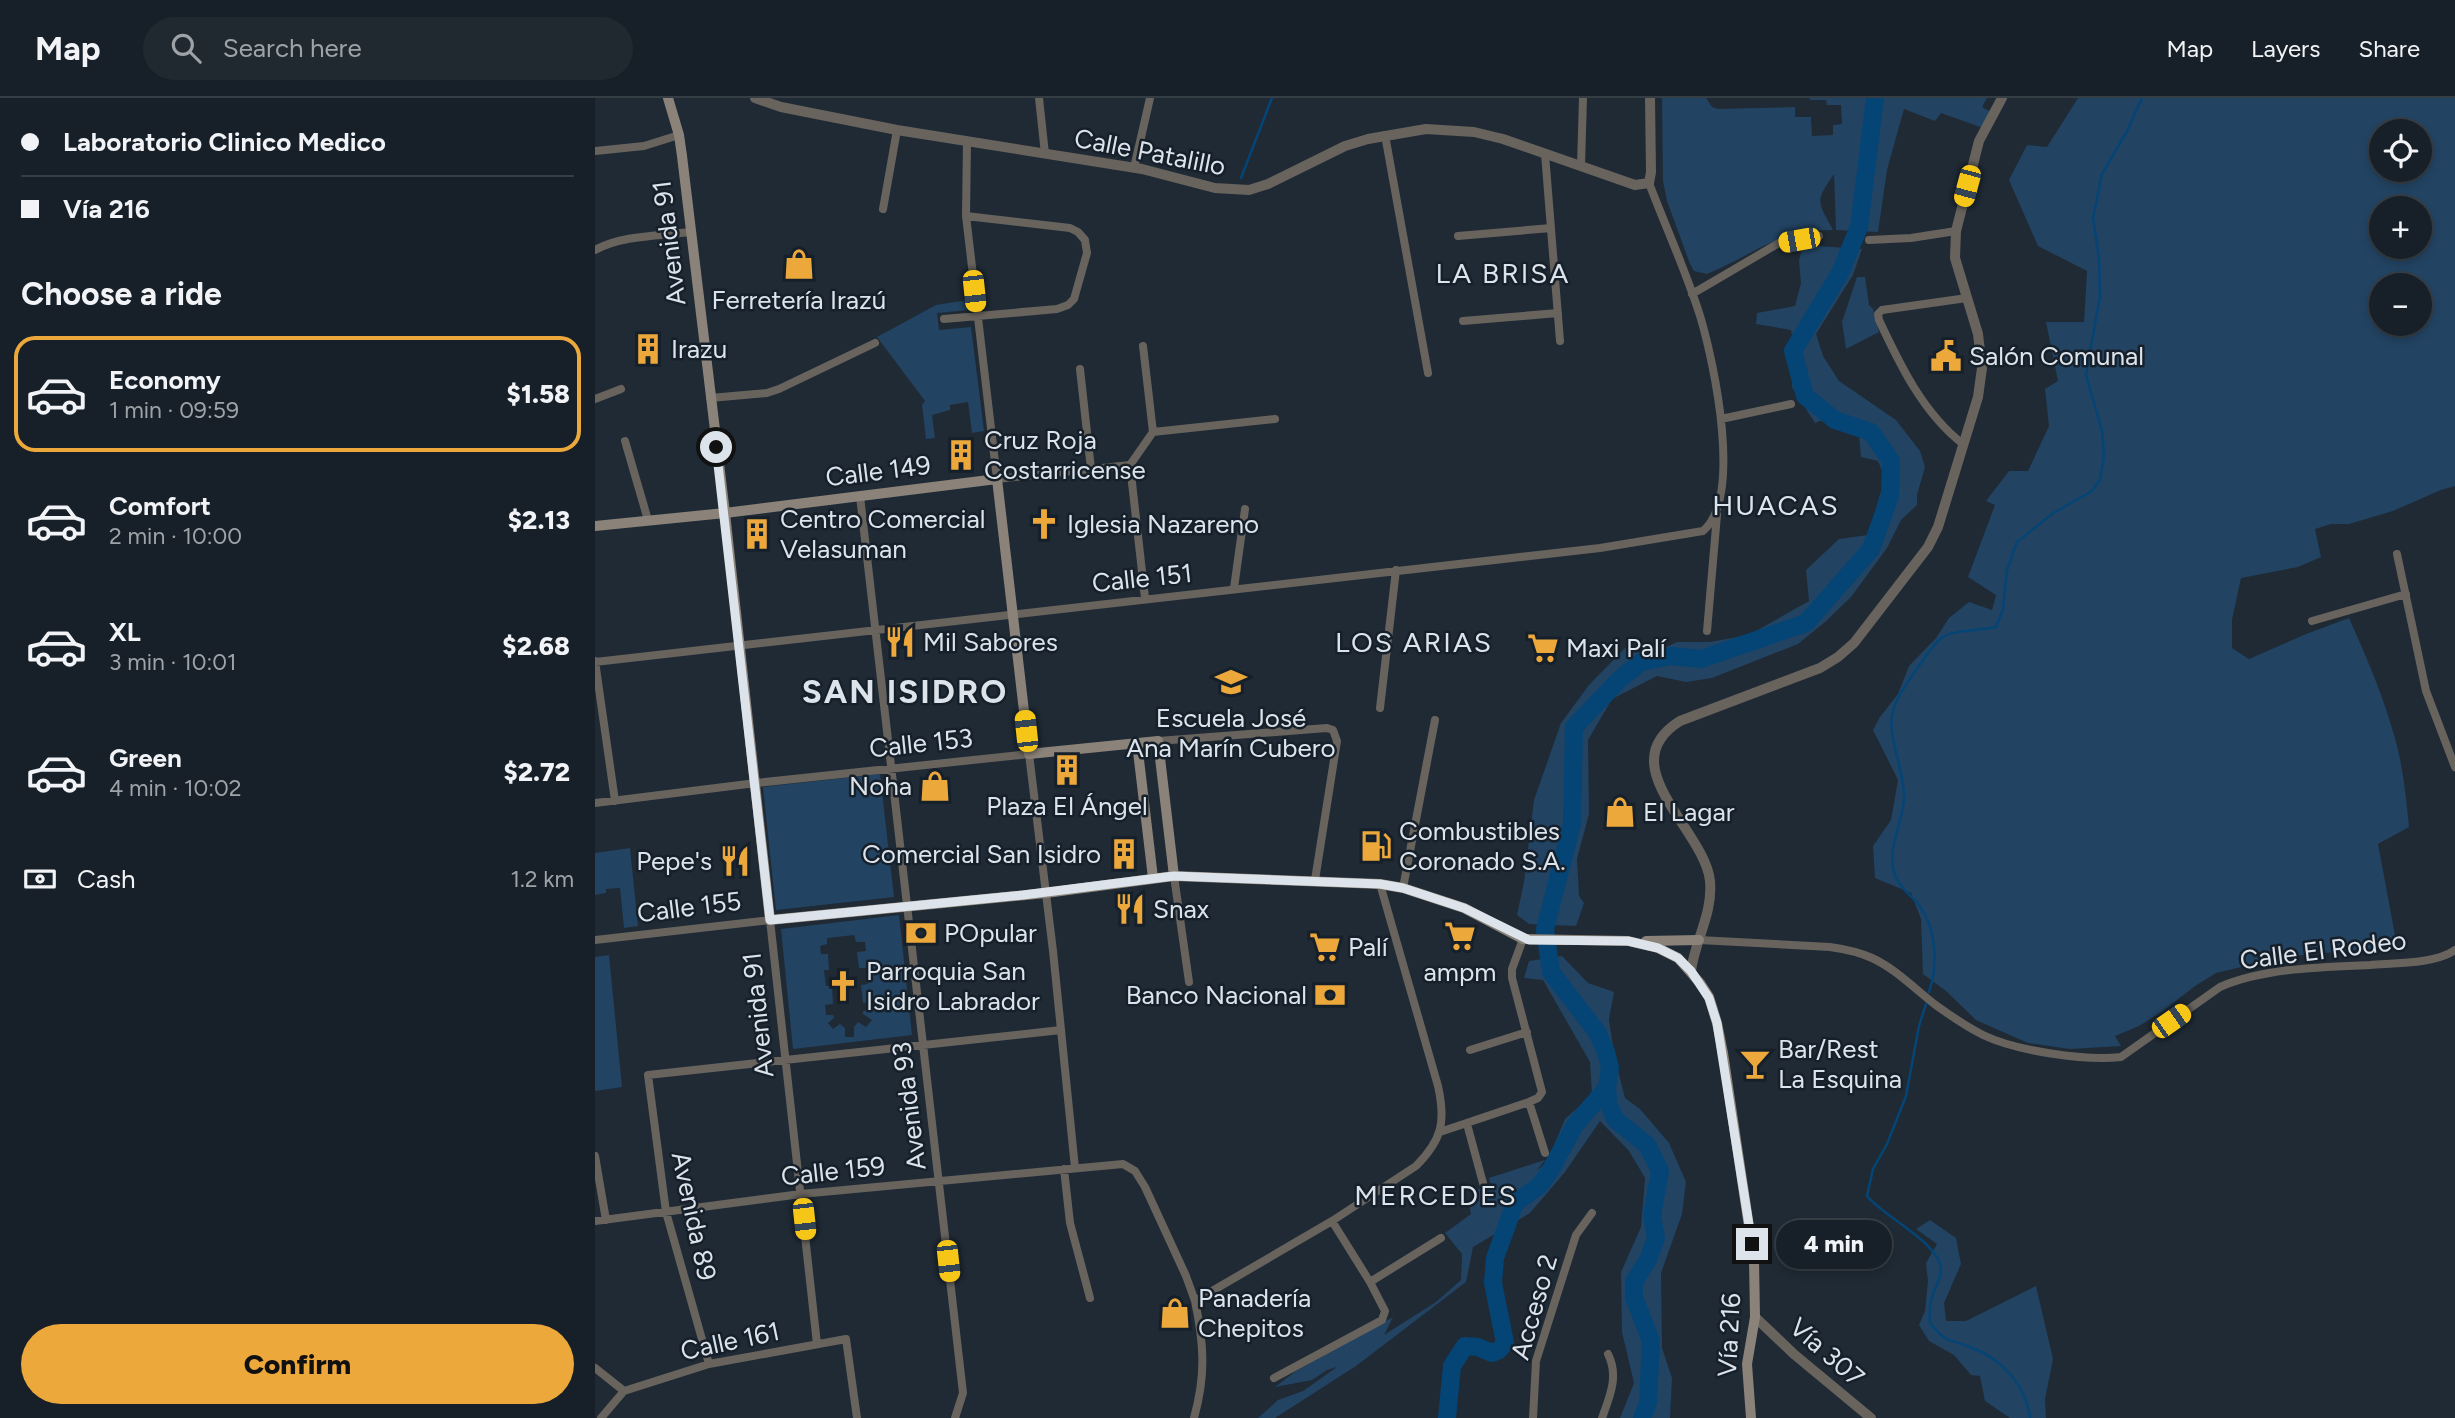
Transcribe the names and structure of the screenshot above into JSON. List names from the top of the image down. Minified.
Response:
{"streets":{"main road":["Avenida 91","Calle 149","Calle 153","Calle 155","Vía 216"],"street":["Calle Patalillo","Calle 151","Calle El Rodeo","Avenida 93","Calle 159","Avenida 89","Acceso 2","Calle 161","Vía 307"]},"crossings":[["Avenida 91","Calle 149"],["Avenida 91","Calle 151"],["Avenida 91","Calle 153"],["Avenida 91","Calle 155"],["Avenida 91","Calle 159"],["Avenida 91","Avenida 89"],["Avenida 91","Calle 161"],["Calle 149","Avenida 93"],["Calle 151","Avenida 93"],["Calle 153","Calle 155"],["Calle 153","Avenida 93"],["Calle 155","Avenida 93"],["Calle 155","Vía 216"],["Avenida 93","Calle 159"],["Calle 159","Avenida 89"],["Avenida 89","Calle 161"],["Vía 216","Vía 307"]],"districts":["LA BRISA","HUACAS","LOS ARIAS","SAN ISIDRO","MERCEDES"],"places":{"shop":["Ferretería Irazú","Noha","El Lagar","Panadería Chepitos"],"building":["Irazu","Cruz Roja Costarricense","Centro Comercial Velasuman","Plaza El Ángel","Comercial San Isidro"],"public building":["Salón Comunal"],"church":["Iglesia Nazareno","Parroquia San Isidro Labrador"],"restaurant":["Mil Sabores","Pepe's","Snax"],"supermarket":["Maxi Palí","ampm","Palí"],"school or university":["Escuela José Ana Marín Cubero"],"fuel station":["Combustibles Coronado S.A."],"bank":["POpular","Banco Nacional"],"bar":["Bar/Rest La Esquina"]},"page":{"header":"Map","search":"Search here","nav":["Map","Layers","Share"],"banner":["Laboratorio Clinico Medico","Vía 216"],"map_buttons":["+","−"],"heading":"Choose a ride","list":[{"name":"Economy","note":"1 min · 09:59","value":"$1.58"},{"name":"Comfort","note":"2 min · 10:00","value":"$2.13"},{"name":"XL","note":"3 min · 10:01","value":"$2.68"},{"name":"Green","note":"4 min · 10:02","value":"$2.72"}],"pay":["Cash","1.2 km"],"bubble":"4 min","buttons":"Confirm"}}
